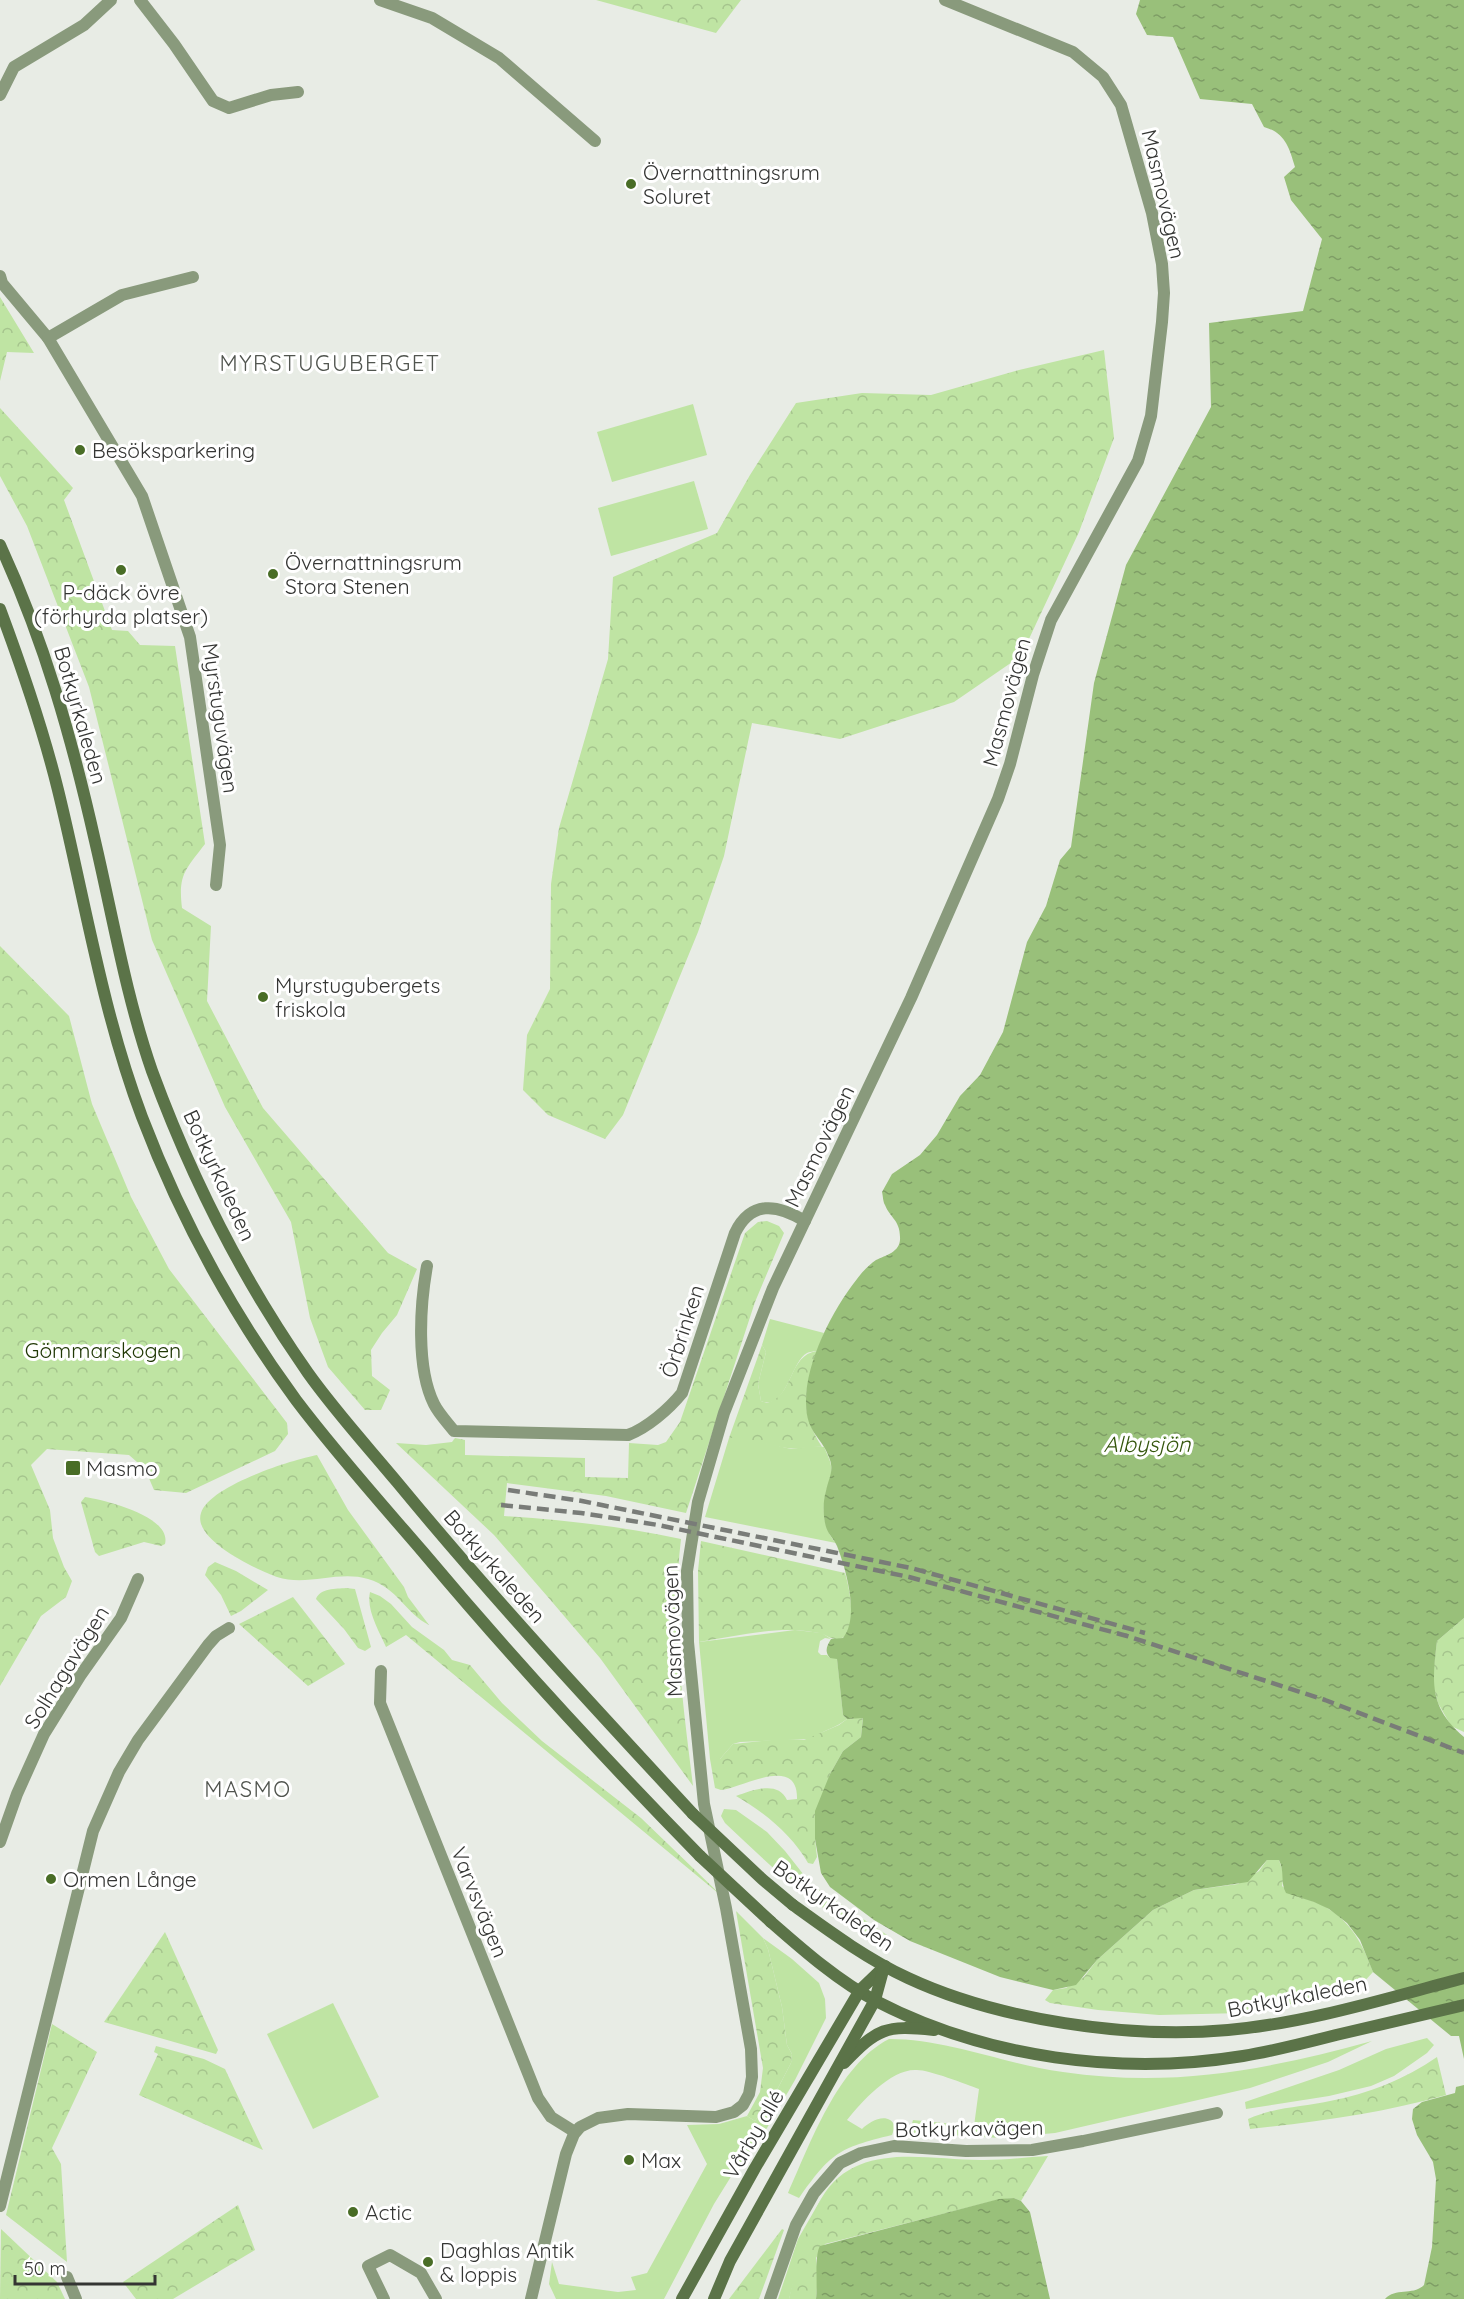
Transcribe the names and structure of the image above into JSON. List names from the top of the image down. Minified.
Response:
{"streets":{"main road":["Botkyrkaleden","Vårby allé"],"street":["Masmovägen","Myrstuguvägen","Örbrinken","Solhagavägen","Varvsvägen","Botkyrkavägen"]},"crossings":[["Masmovägen","Örbrinken"],["Masmovägen","Varvsvägen"],["Botkyrkaleden","Vårby allé"]],"districts":["MYRSTUGUBERGET","MASMO"],"water":["Albysjön"],"parks":["Gömmarskogen"],"places":{"other":["Övernattningsrum Soluret","Besöksparkering","P-däck övre (förhyrda platser)","Övernattningsrum Stora Stenen","Myrstugubergets friskola","Ormen Långe","Max","Actic","Daghlas Antik & loppis"],"transit":["Masmo"]},"scale_bar":"50 m"}
